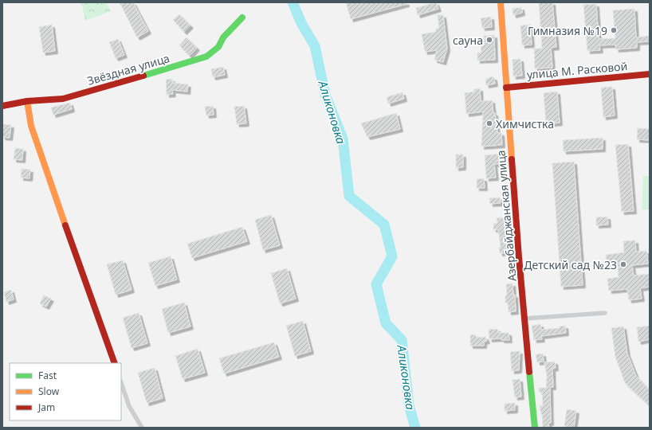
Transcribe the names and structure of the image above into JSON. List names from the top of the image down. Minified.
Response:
{"streets":{"street":["Звёздная улица","улица М. Расковой","Азербайджанская улица"]},"crossings":[["улица М. Расковой","Азербайджанская улица"]],"water":["Аликоновка"],"places":["Гимназия №19","сауна","Химчистка","Детский сад №23"],"legend":["Fast","Slow","Jam"]}
